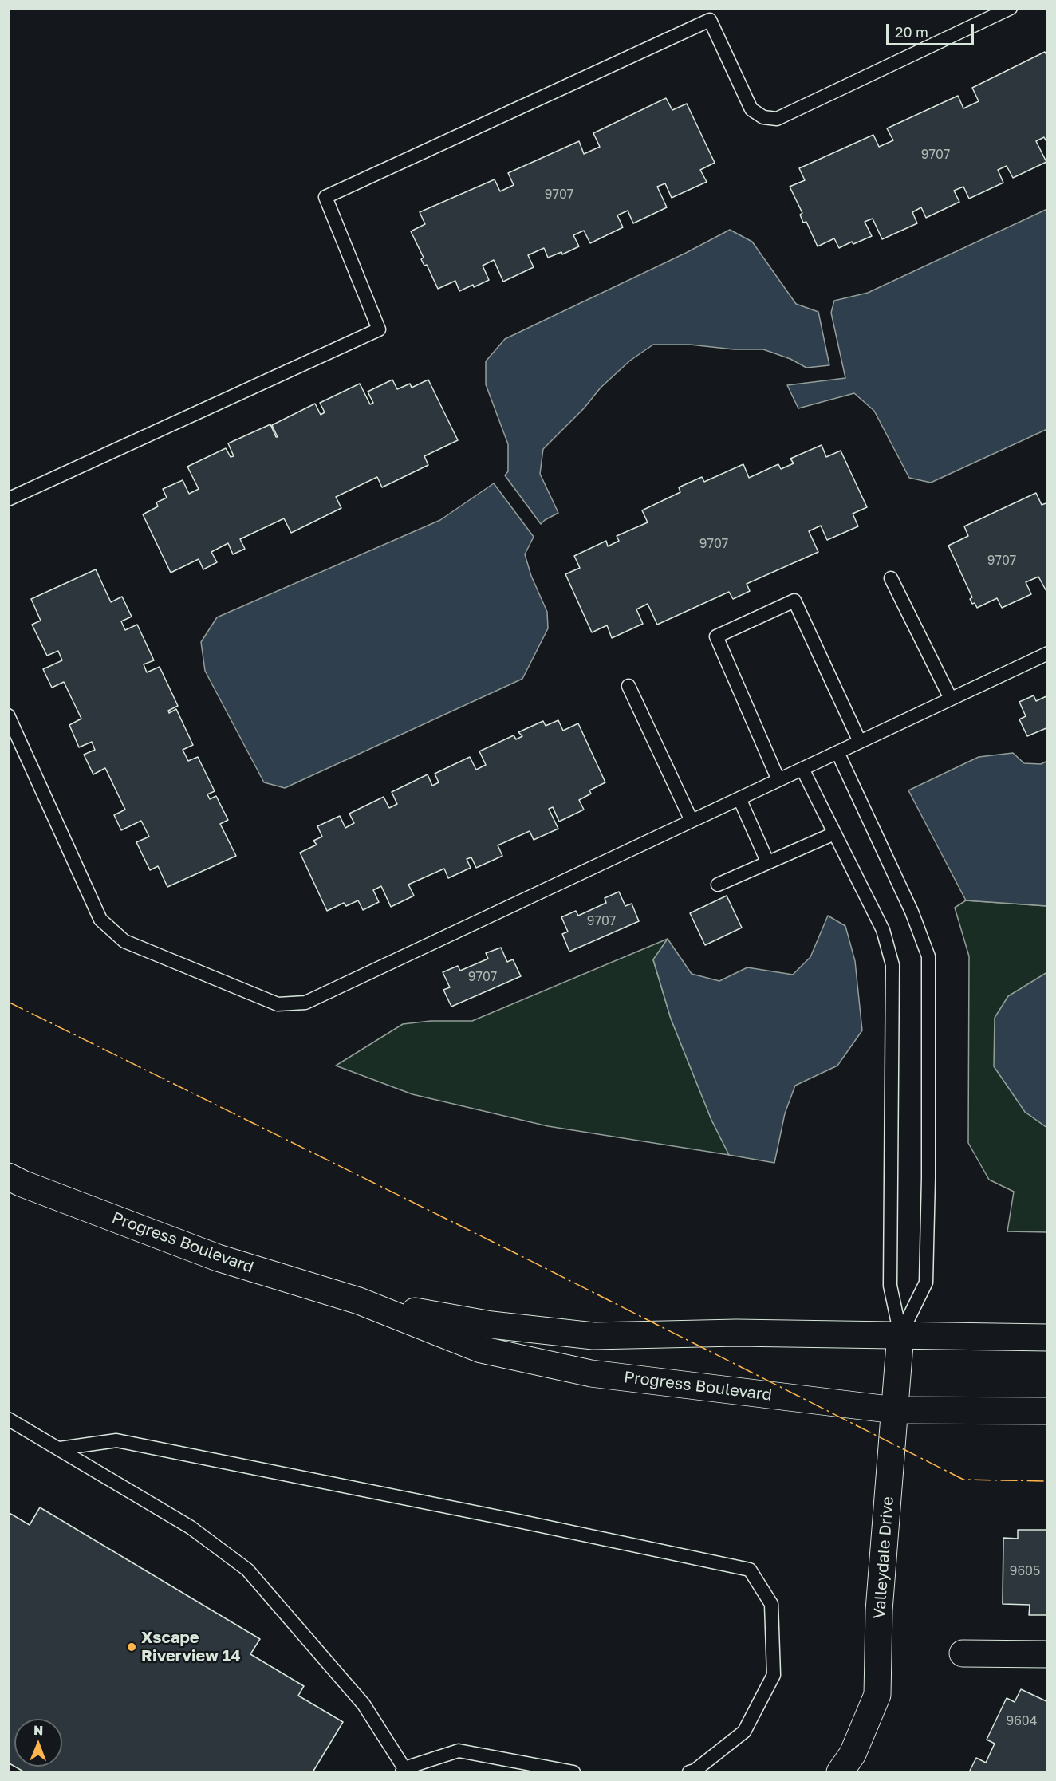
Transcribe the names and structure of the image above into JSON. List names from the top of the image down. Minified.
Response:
{"streets":{"main road":["Progress Boulevard","Valleydale Drive"]},"crossings":[["Progress Boulevard","Valleydale Drive"]],"places":["Xscape Riverview 14"],"house_numbers":["9707","9707","9707","9707","9707","9707","9605","9604"],"scale_bar":"20 m","north":"top"}
